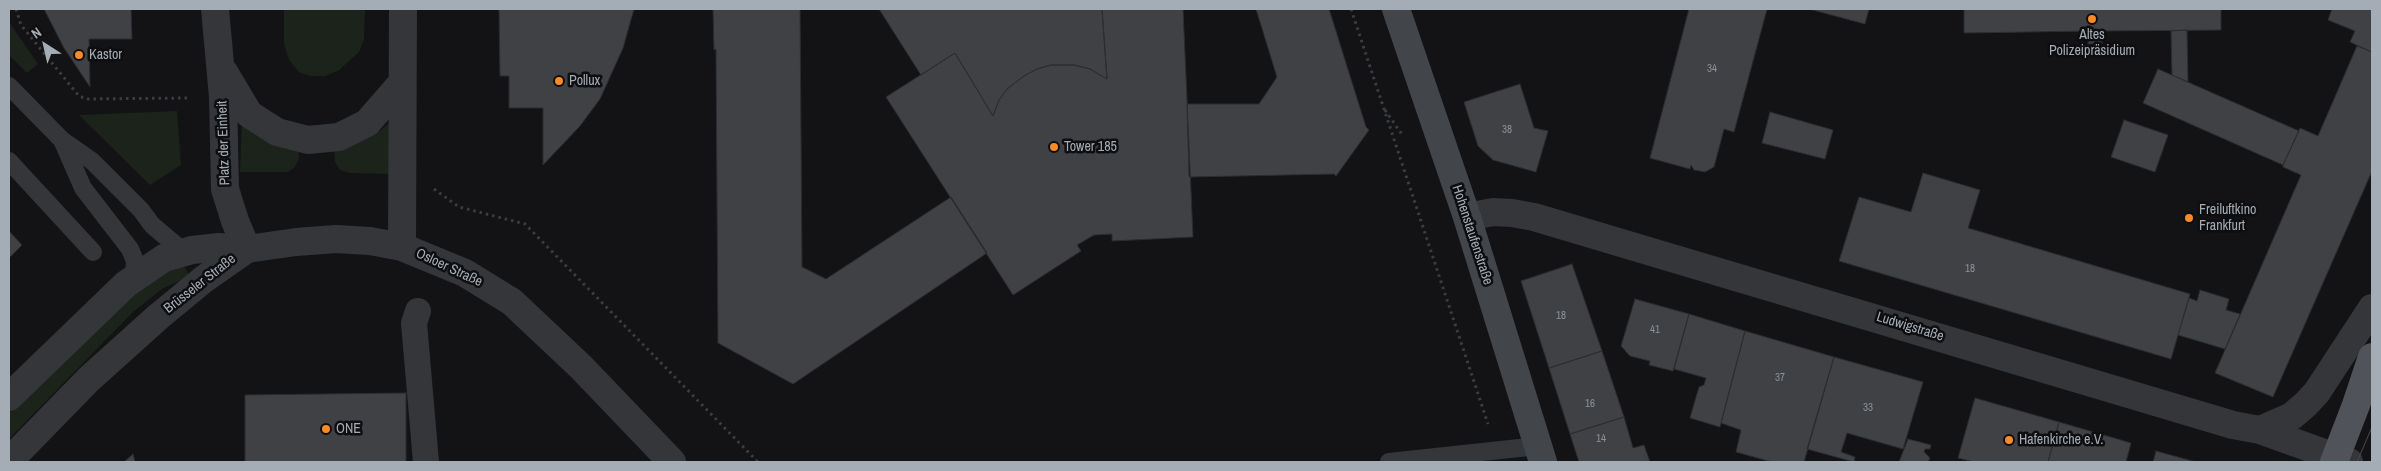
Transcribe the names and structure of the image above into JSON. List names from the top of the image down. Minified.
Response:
{"streets":{"main road":["Hohenstaufenstraße"],"street":["Platz der Einheit","Osloer Straße","Brüsseler Straße","Ludwigstraße"]},"crossings":[["Platz der Einheit","Osloer Straße"],["Platz der Einheit","Brüsseler Straße"],["Hohenstaufenstraße","Ludwigstraße"],["Osloer Straße","Brüsseler Straße"]],"places":["Altes Polizeipräsidium","Kastor","Pollux","Tower 185","Freiluftkino Frankfurt","ONE","Hafenkirche e.V."],"house_numbers":["34","38","18","18","41","37","16","33","14"],"north":"top left"}
